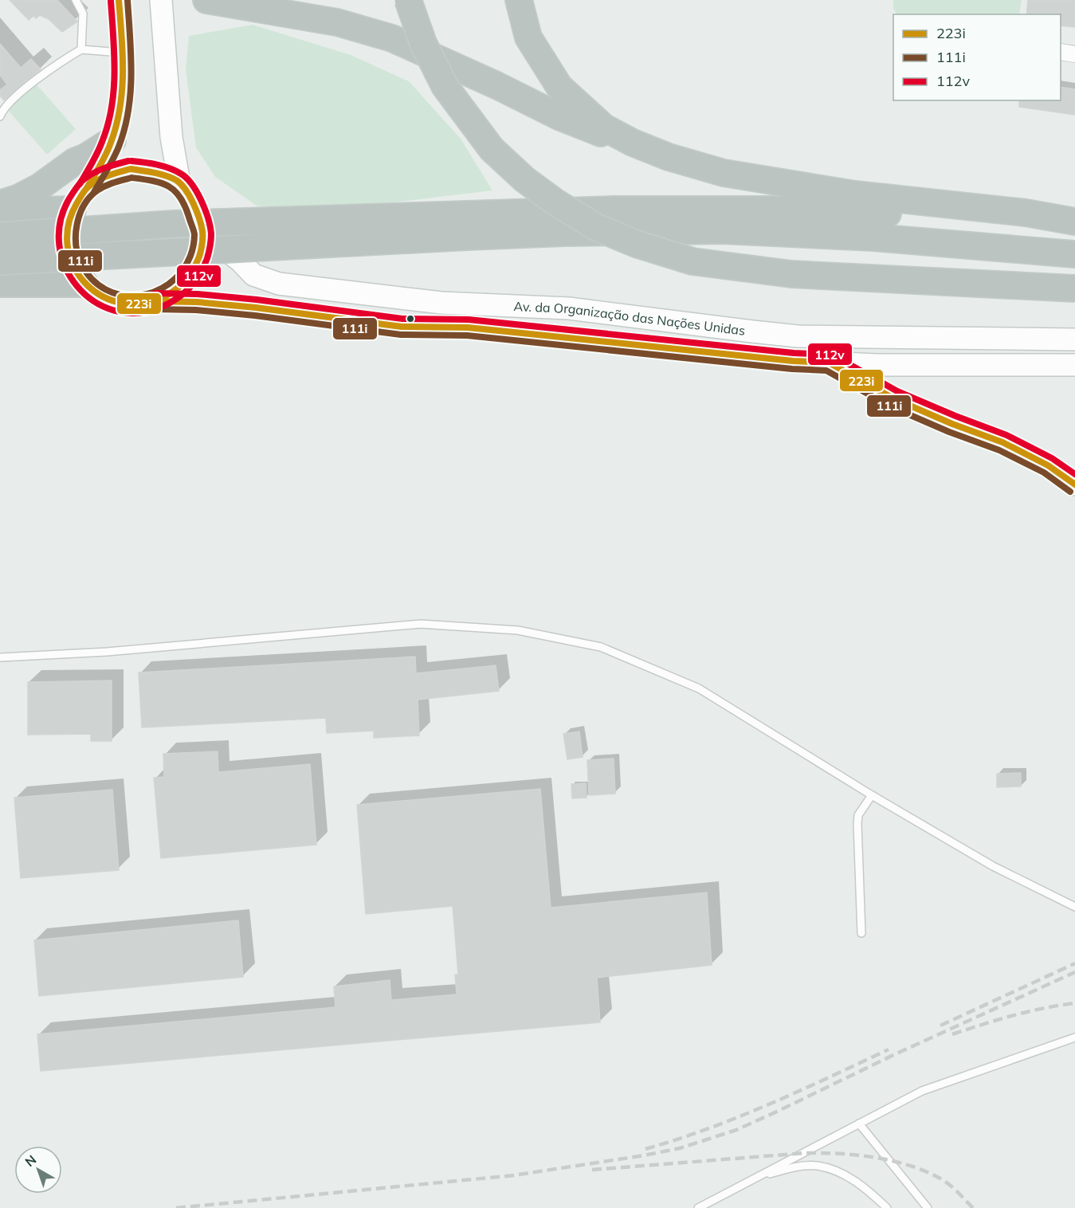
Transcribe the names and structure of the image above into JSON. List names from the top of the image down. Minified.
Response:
{"streets":{"main road":["Av. da Organização das Nações Unidas"]},"lines":["transit line 223i","transit line 111i","transit line 112v"],"legend":["223i","111i","112v"],"north":"top left"}
